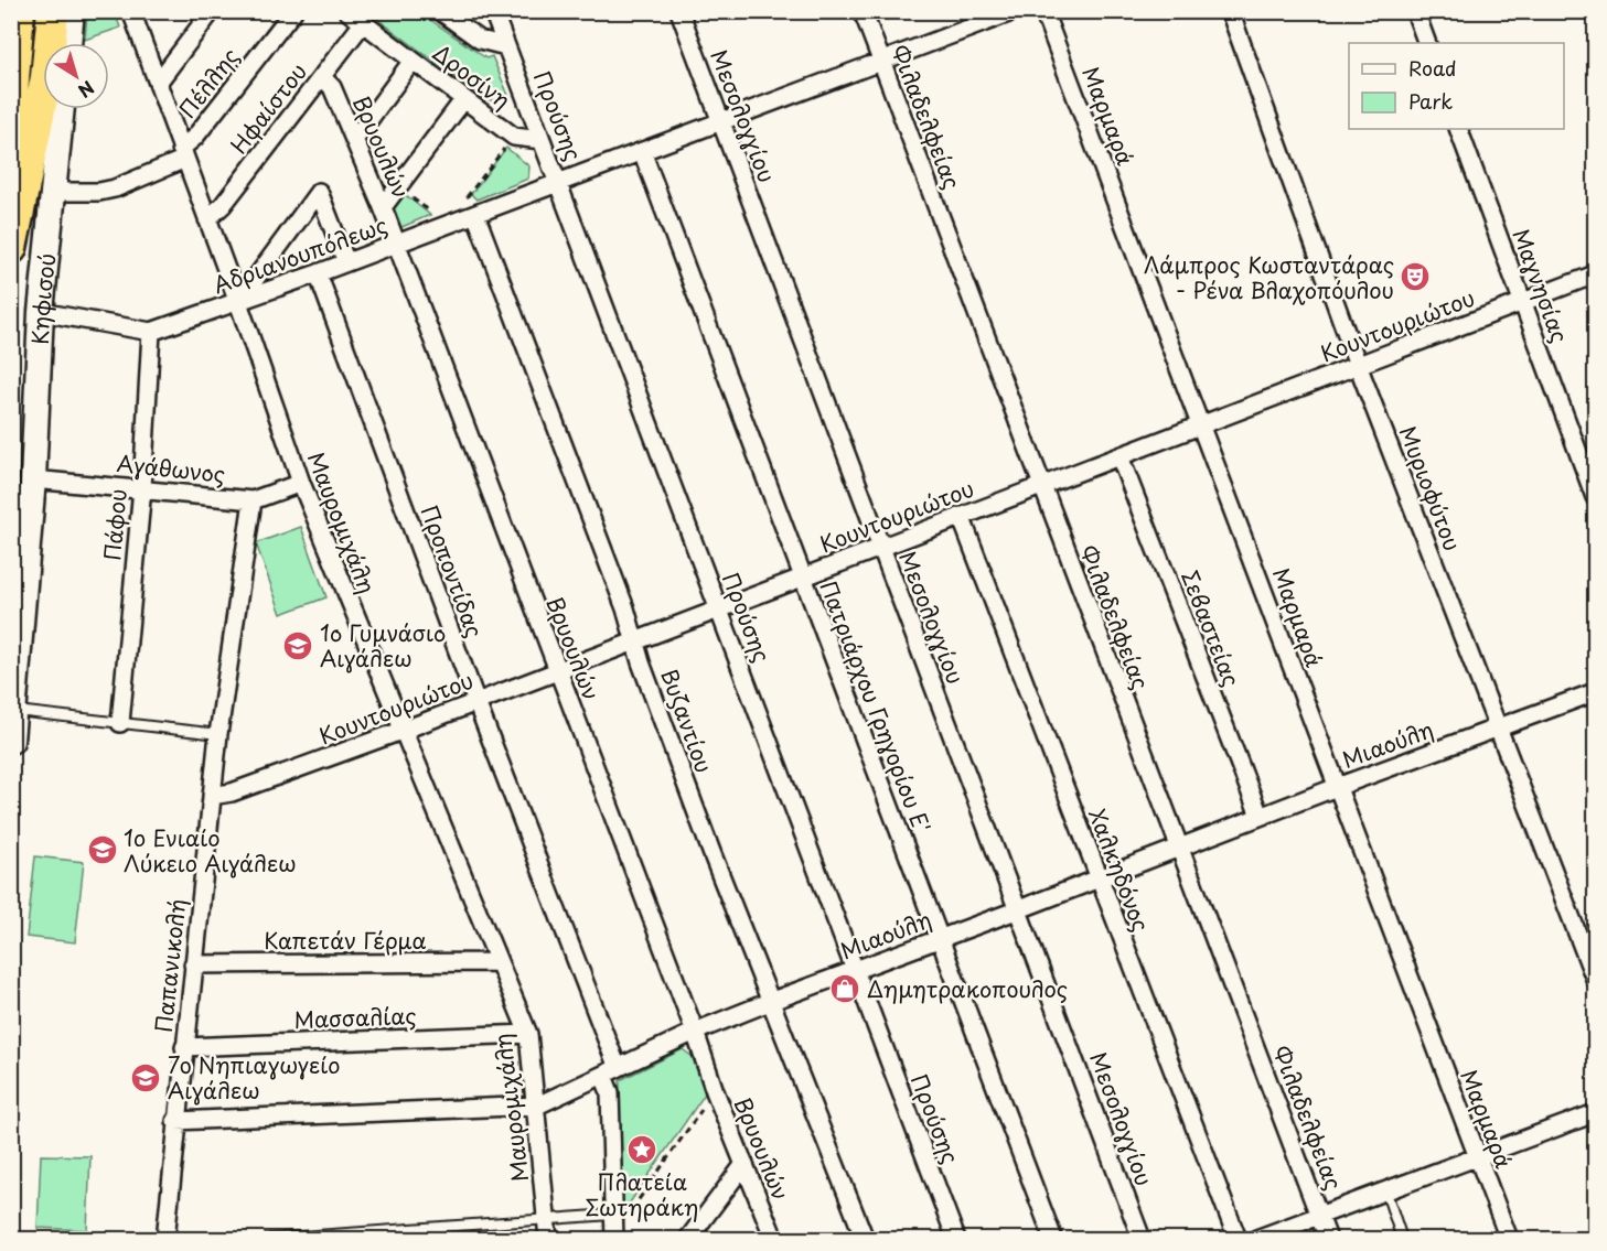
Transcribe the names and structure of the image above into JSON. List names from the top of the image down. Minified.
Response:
{"streets":{"main road":["Κηφισού"],"street":["Δροσίνη","Πέλλης","Ηφαίστου","Προύσης","Μεσολογγίου","Μαρμαρά","Φιλαδελφείας","Βρυουλών","Αδριανουπόλεως","Μαγνησίας","Κουντουριώτου","Αγάθωνος","Μυριοφύτου","Μαυρομιχάλη","Πάφου","Προποντίδας","Σεβαστείας","Πατριάρχου Γρηγορίου Ε'","Βυζαντίου","Μιαούλη","Χαλκηδόνος","Καπετάν Γέρμα","Παπανικολή","Μασσαλίας"]},"crossings":[["Δροσίνη","Ηφαίστου"],["Δροσίνη","Προύσης"],["Πέλλης","Μαυρομιχάλη"],["Ηφαίστου","Βρυουλών"],["Ηφαίστου","Μαυρομιχάλη"],["Προύσης","Αδριανουπόλεως"],["Προύσης","Κουντουριώτου"],["Προύσης","Μιαούλη"],["Μεσολογγίου","Αδριανουπόλεως"],["Μεσολογγίου","Κουντουριώτου"],["Μεσολογγίου","Μιαούλη"],["Μαρμαρά","Κουντουριώτου"],["Μαρμαρά","Μιαούλη"],["Φιλαδελφείας","Αδριανουπόλεως"],["Φιλαδελφείας","Κουντουριώτου"],["Φιλαδελφείας","Μιαούλη"],["Βρυουλών","Αδριανουπόλεως"],["Βρυουλών","Κουντουριώτου"],["Βρυουλών","Μιαούλη"],["Αδριανουπόλεως","Κηφισού"],["Αδριανουπόλεως","Μαυρομιχάλη"],["Αδριανουπόλεως","Πάφου"],["Αδριανουπόλεως","Προποντίδας"],["Αδριανουπόλεως","Πατριάρχου Γρηγορίου Ε'"],["Αδριανουπόλεως","Βυζαντίου"],["Μαγνησίας","Κουντουριώτου"],["Κηφισού","Αγάθωνος"],["Κουντουριώτου","Μυριοφύτου"],["Κουντουριώτου","Μαυρομιχάλη"],["Κουντουριώτου","Προποντίδας"],["Κουντουριώτου","Σεβαστείας"],["Κουντουριώτου","Πατριάρχου Γρηγορίου Ε'"],["Κουντουριώτου","Βυζαντίου"],["Κουντουριώτου","Χαλκηδόνος"],["Κουντουριώτου","Παπανικολή"],["Αγάθωνος","Μαυρομιχάλη"],["Αγάθωνος","Πάφου"],["Αγάθωνος","Παπανικολή"],["Μυριοφύτου","Μιαούλη"],["Μαυρομιχάλη","Μιαούλη"],["Μαυρομιχάλη","Καπετάν Γέρμα"],["Μαυρομιχάλη","Μασσαλίας"],["Προποντίδας","Μιαούλη"],["Σεβαστείας","Μιαούλη"],["Πατριάρχου Γρηγορίου Ε'","Μιαούλη"],["Βυζαντίου","Μιαούλη"],["Μιαούλη","Χαλκηδόνος"],["Μιαούλη","Παπανικολή"],["Καπετάν Γέρμα","Παπανικολή"],["Παπανικολή","Μασσαλίας"]],"places":{"theatre":["Λάμπρος Κωσταντάρας - Ρένα Βλαχοπόυλου"],"school or university":["1ο Γυμνάσιο Αιγάλεω","1ο Ενιαίο Λύκειο Αιγάλεω","7ο Νηπιαγωγείο Αιγάλεω"],"shop":["Δημητρακοπουλος"],"place":["Πλατεία Σωτηράκη"]},"legend":["Road","Park"],"north":"bottom right"}
